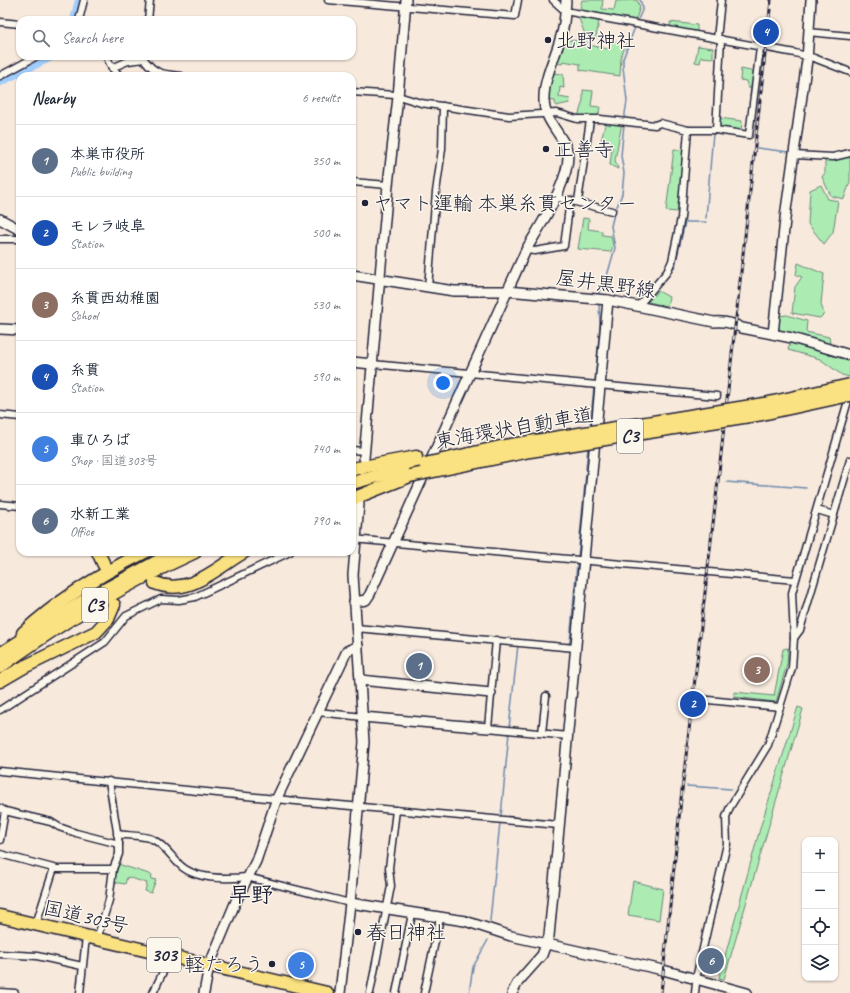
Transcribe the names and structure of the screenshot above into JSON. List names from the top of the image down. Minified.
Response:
{"streets":{"highway":["東海環状自動車道","C3","国道303号","303"],"street":["屋井黒野線"]},"districts":["早野"],"places":["北野神社","正善寺","ヤマト運輸 本巣糸貫センター","春日神社","軽たろう"],"page":{"search":"Search here","pins":["4","1","3","2","6","5"],"heading":["Nearby","6 results"],"list":[{"mark":"1","name":"本巣市役所","note":"Public building","value":"350 m"},{"mark":"2","name":"モレラ岐阜","note":"Station","value":"500 m"},{"mark":"3","name":"糸貫西幼稚園","note":"School","value":"530 m"},{"mark":"4","name":"糸貫","note":"Station","value":"590 m"},{"mark":"5","name":"車ひろば","note":"Shop · 国道303号","value":"740 m"},{"mark":"6","name":"水新工業","note":"Office","value":"790 m"}],"map_buttons":["+","−"]}}
